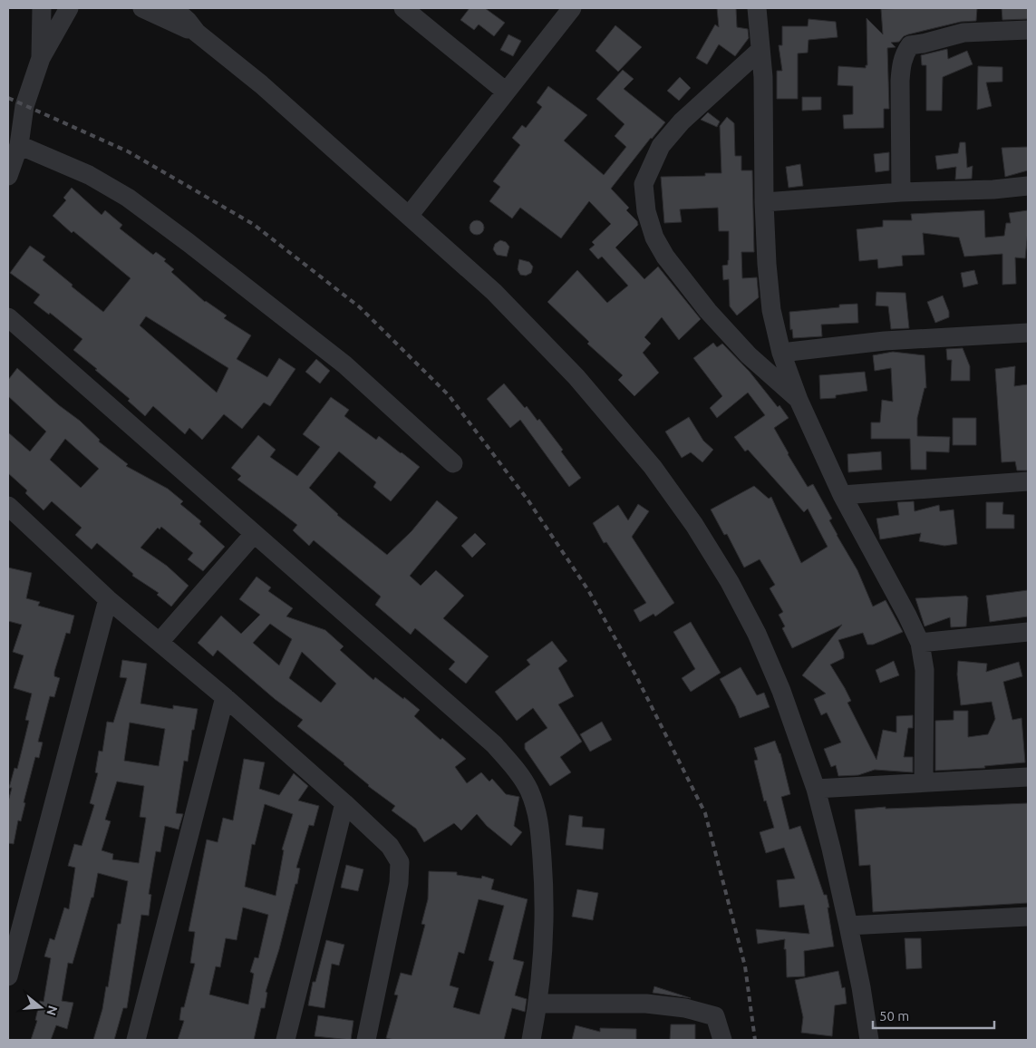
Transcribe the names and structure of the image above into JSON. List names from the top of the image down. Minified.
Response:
{"scale_bar":"50 m","north":"right"}
